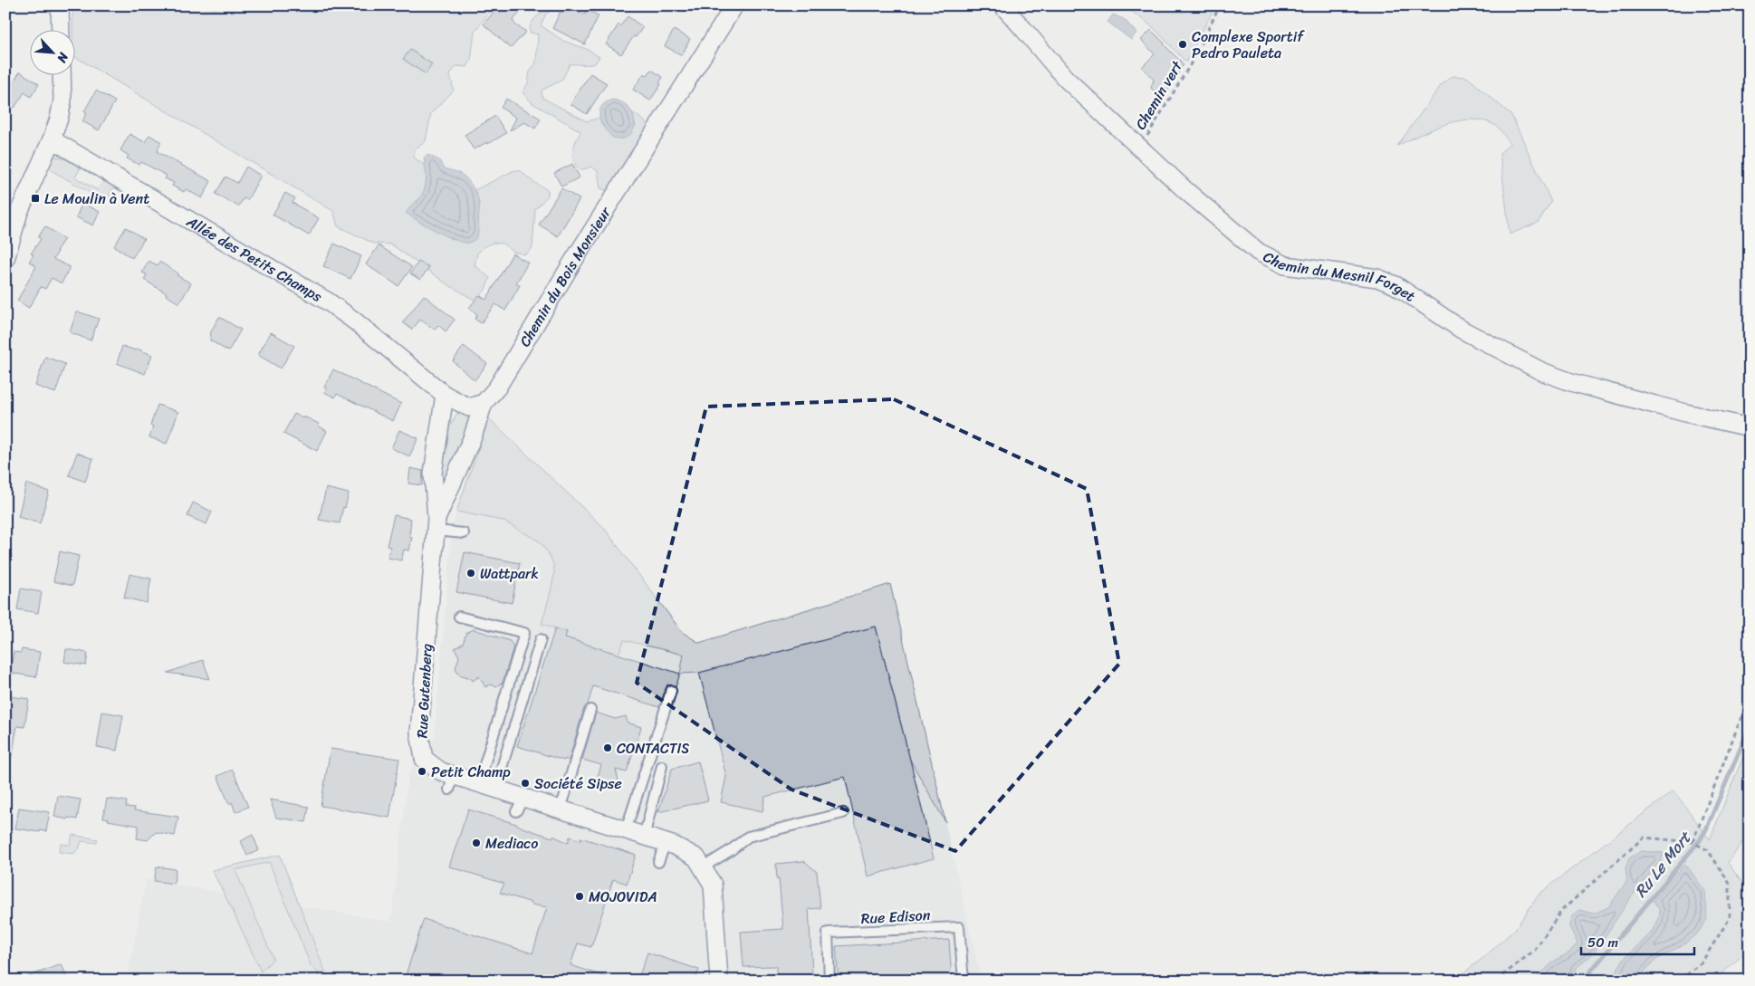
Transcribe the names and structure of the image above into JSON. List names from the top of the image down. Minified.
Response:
{"streets":{"street":["Allée des Petits Champs","Chemin du Bois Monsieur","Chemin du Mesnil Forget","Rue Gutenberg"],"lane":["Rue Edison"],"path":["Chemin vert"]},"crossings":[["Chemin vert","Chemin du Mesnil Forget"],["Chemin du Bois Monsieur","Rue Gutenberg"]],"water":["Ru Le Mort"],"places":{"other":["Complexe Sportif Pedro Pauleta","Wattpark","CONTACTIS","Petit Champ","Société Sipse","Mediaco","MOJOVIDA"],"transit":["Le Moulin à Vent"]},"scale_bar":"50 m","north":"bottom right"}
